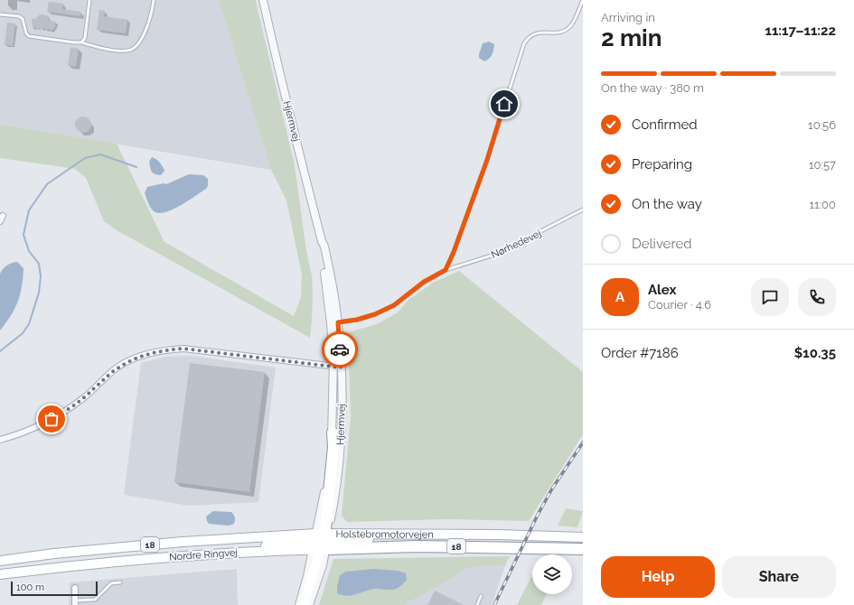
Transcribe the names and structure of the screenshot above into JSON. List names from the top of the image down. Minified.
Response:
{"streets":{"highway":["Holstebromotorvejen","18"],"main road":["Nordre Ringvej"],"street":["Hjermvej"],"lane":["Nørhedevej"]},"crossings":[["Hjermvej","Nørhedevej"],["Hjermvej","Holstebromotorvejen"],["Hjermvej","Nordre Ringvej"],["Holstebromotorvejen","Nordre Ringvej"]],"scale_bar":"100 m","page":{"heading":["2 min","Arriving in","11:17–11:22"],"panel":["Alex","Courier · 4.6","Order #7186","$10.35"],"bar":"On the way · 380 m","list":[["Confirmed","10:56"],["Preparing","10:57"],["On the way","11:00"],"Delivered"],"round":"A","buttons":["Help","Share"],"scale":"100 m"}}
